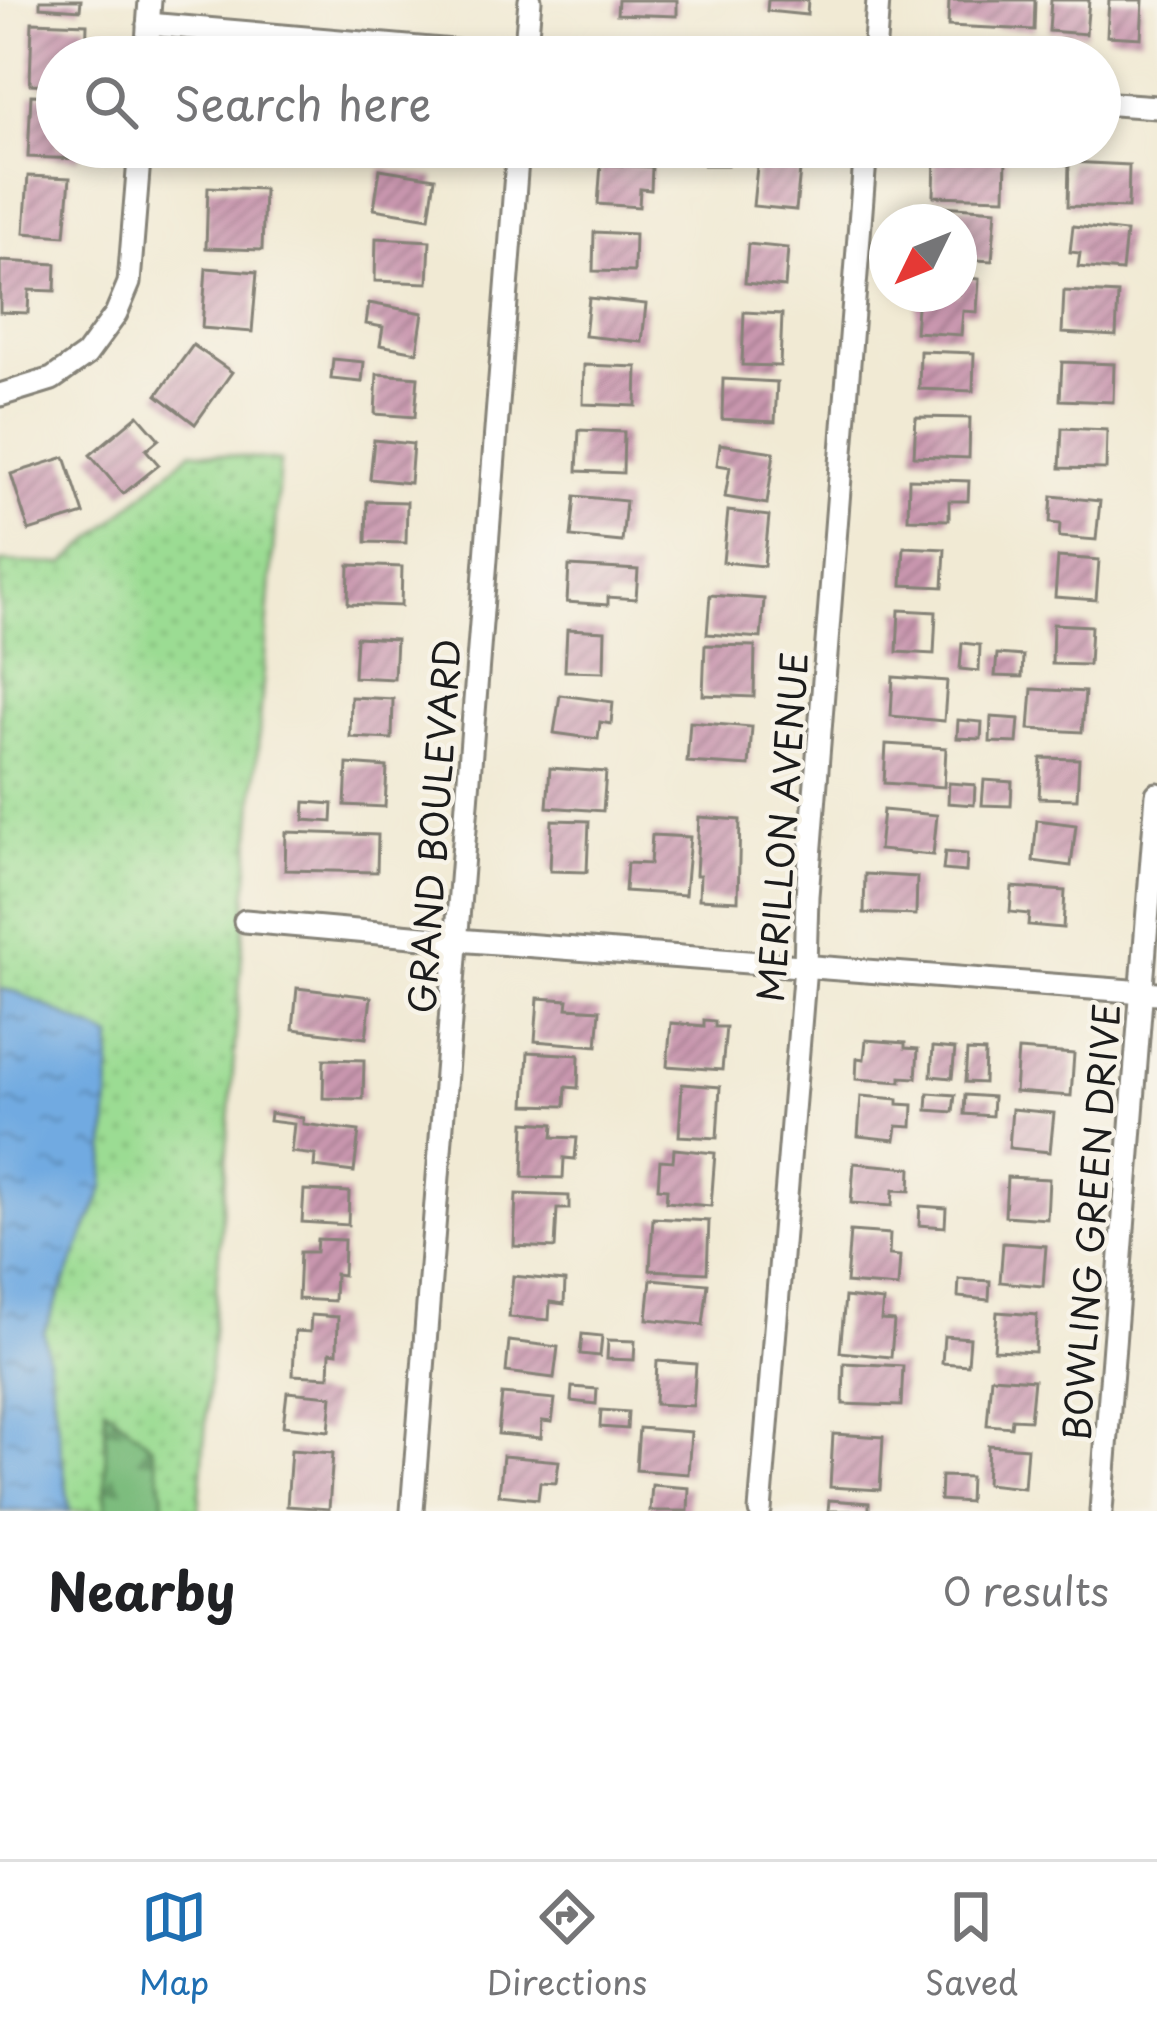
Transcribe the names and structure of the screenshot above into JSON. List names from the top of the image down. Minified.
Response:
{"streets":{"street":["GRAND BOULEVARD","MERILLON AVENUE","BOWLING GREEN DRIVE"]},"north":"bottom left","page":{"search":"Search here","heading":["Nearby","0 results"],"nav":["Map","Directions","Saved"]}}
